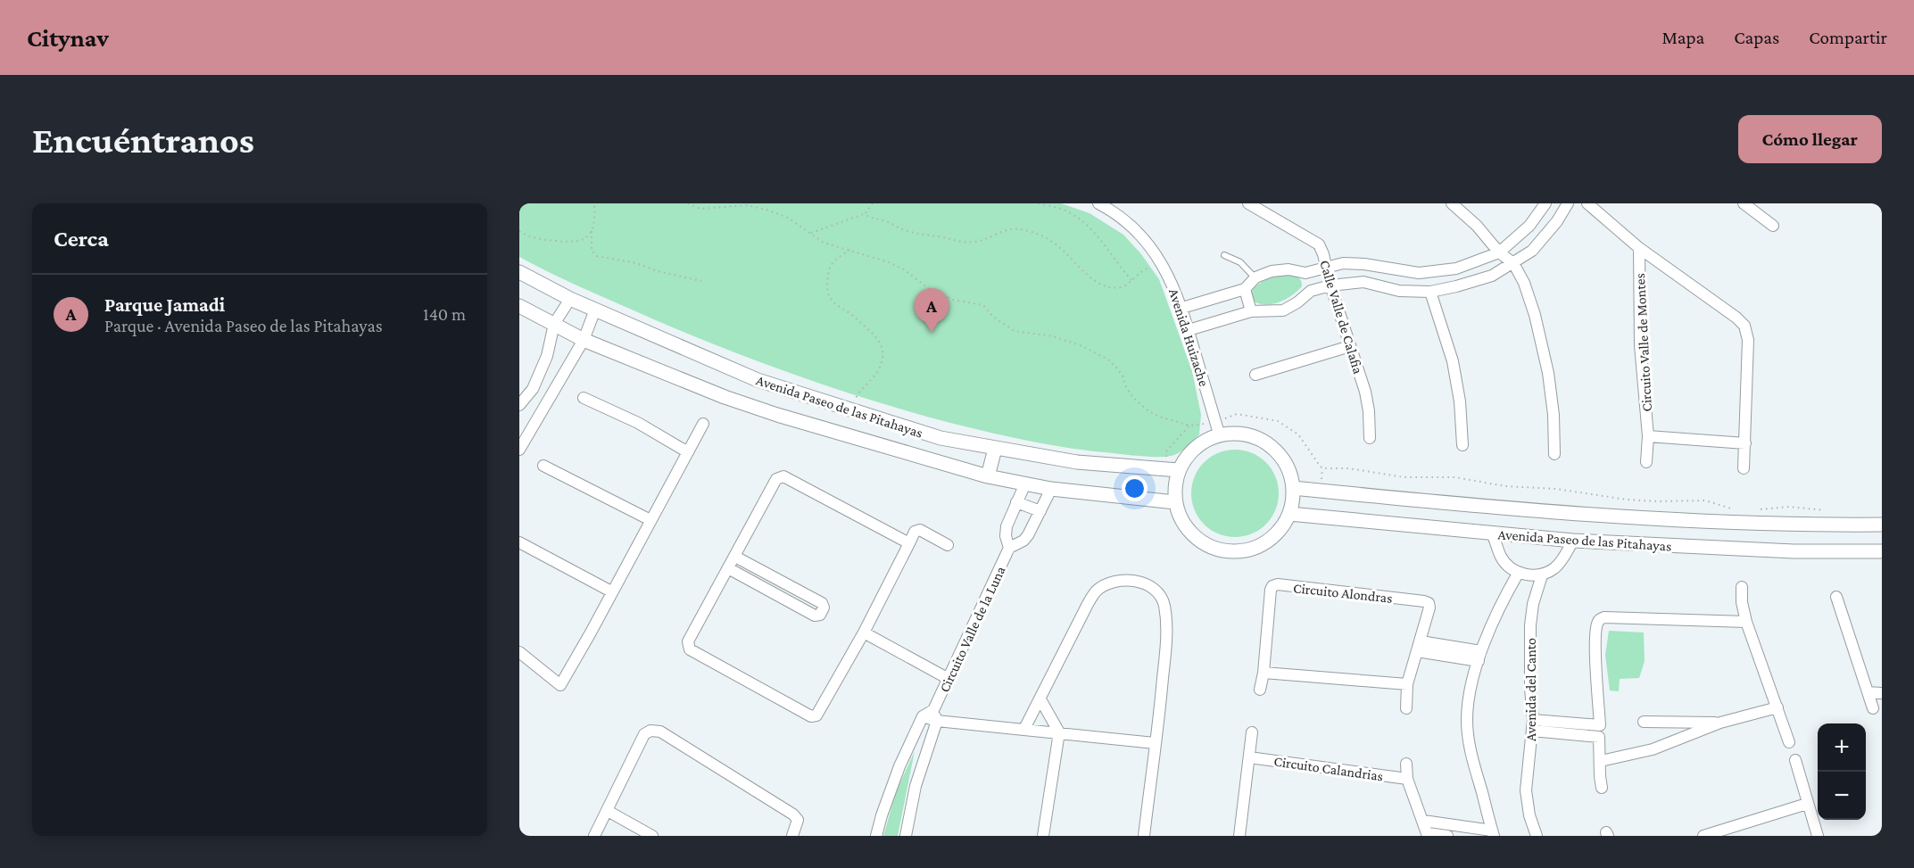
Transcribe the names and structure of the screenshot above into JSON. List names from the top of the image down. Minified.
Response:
{"streets":{"street":["Calle Valle de Calafia","Avenida Huizache","Circuito Valle de Montes","Avenida Paseo de las Pitahayas","Circuito Alondras","Circuito Valle de la Luna","Avenida del Canto","Circuito Calandrias"]},"crossings":[["Avenida Huizache","Avenida Paseo de las Pitahayas"],["Avenida Paseo de las Pitahayas","Circuito Valle de la Luna"]],"page":{"header":"Citynav","nav":["Mapa","Capas","Compartir"],"buttons":"Cómo llegar","title":"Encuéntranos","heading":"Cerca","list":[{"mark":"A","name":"Parque Jamadi","note":"Parque · Avenida Paseo de las Pitahayas","value":"140 m"}],"pins":"A","map_buttons":["+","−"]}}
